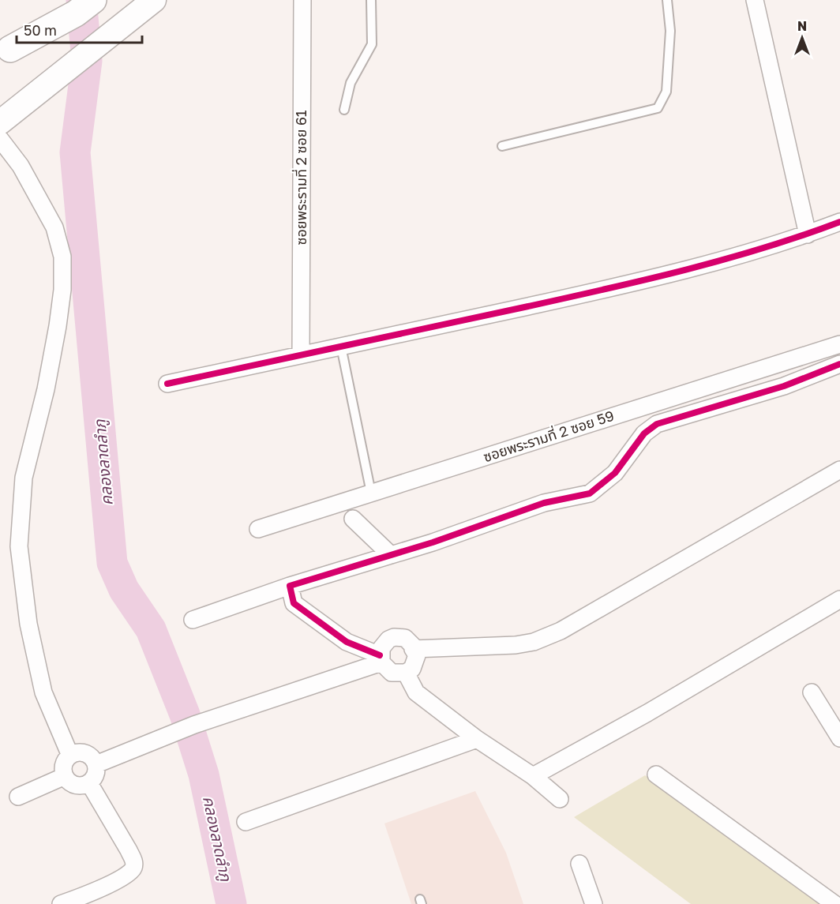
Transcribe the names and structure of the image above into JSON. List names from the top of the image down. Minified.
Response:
{"streets":{"street":["ซอยพระรามที่ 2 ซอย 61","ซอยพระรามที่ 2 ซอย 59"]},"water":["คลองลาดลำภู"],"scale_bar":"50 m","north":"top"}
